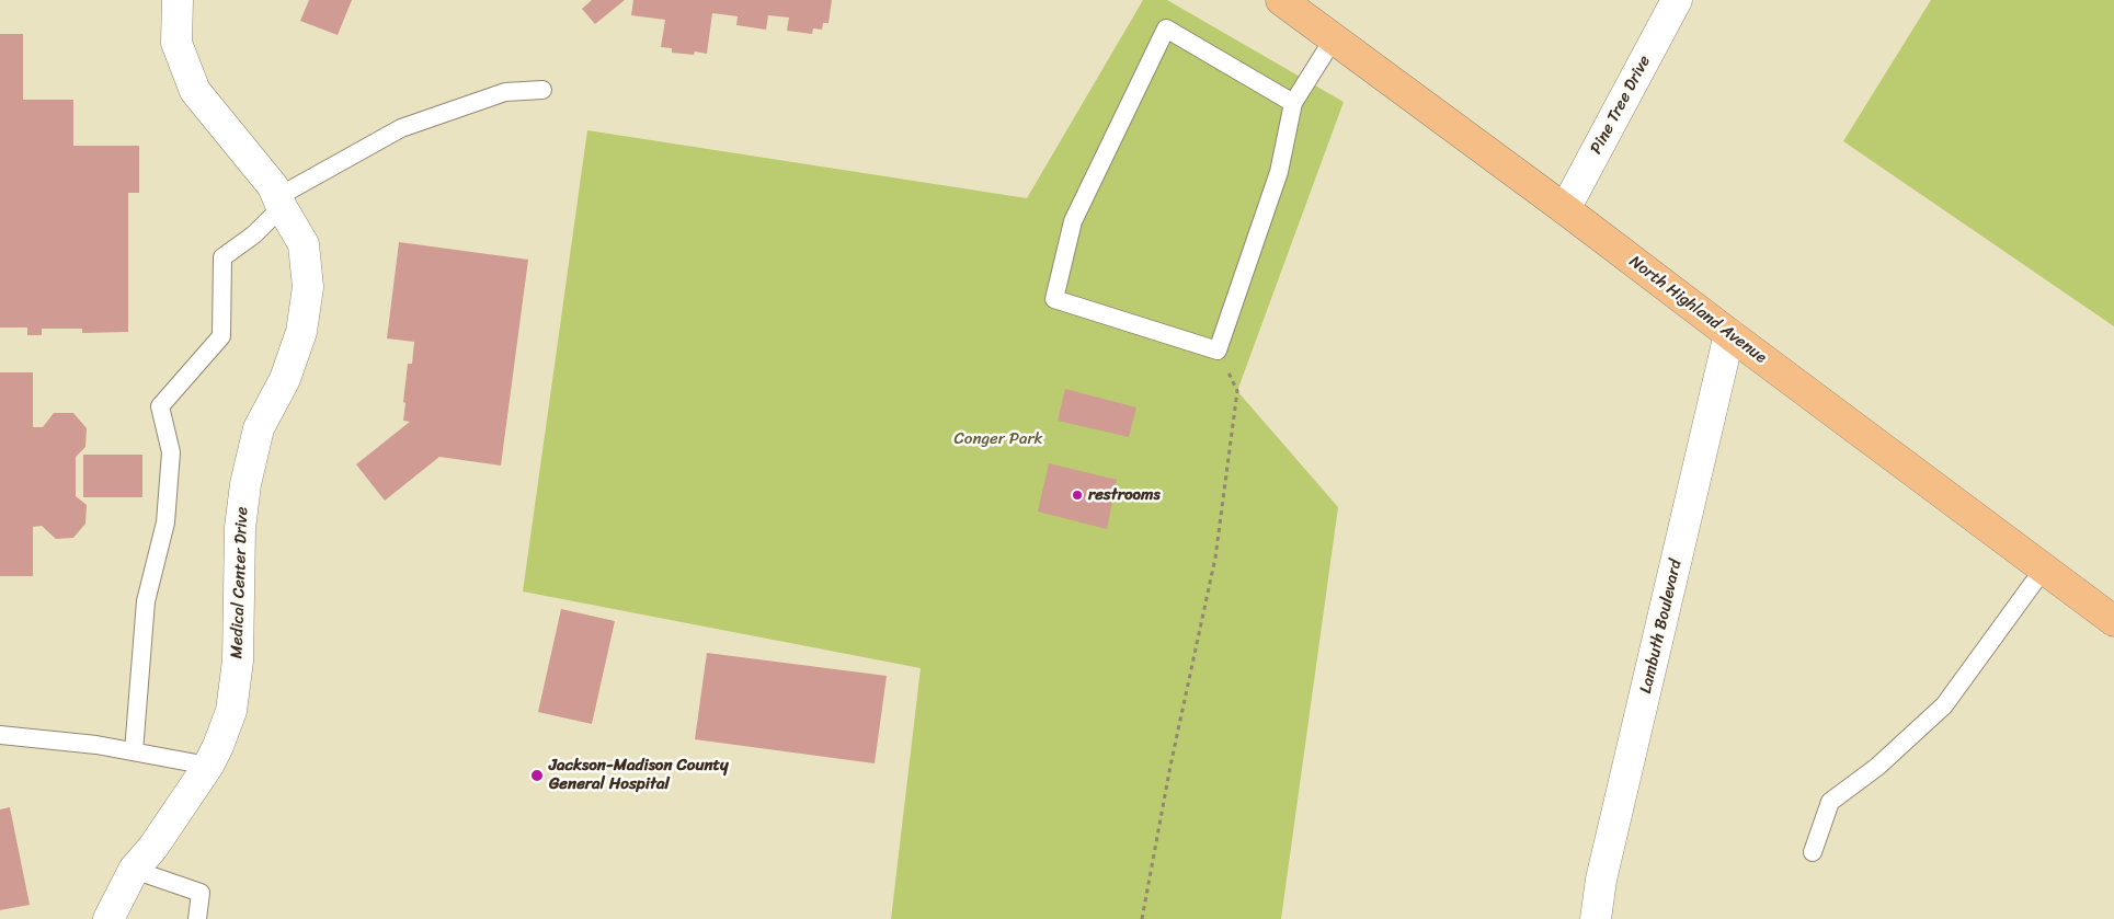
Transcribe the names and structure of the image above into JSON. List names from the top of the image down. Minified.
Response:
{"streets":{"main road":["North Highland Avenue"],"street":["Pine Tree Drive","Medical Center Drive","Lambuth Boulevard"]},"crossings":[["Pine Tree Drive","North Highland Avenue"],["North Highland Avenue","Lambuth Boulevard"]],"parks":["Conger Park"],"places":["restrooms","Jackson-Madison County General Hospital"]}
